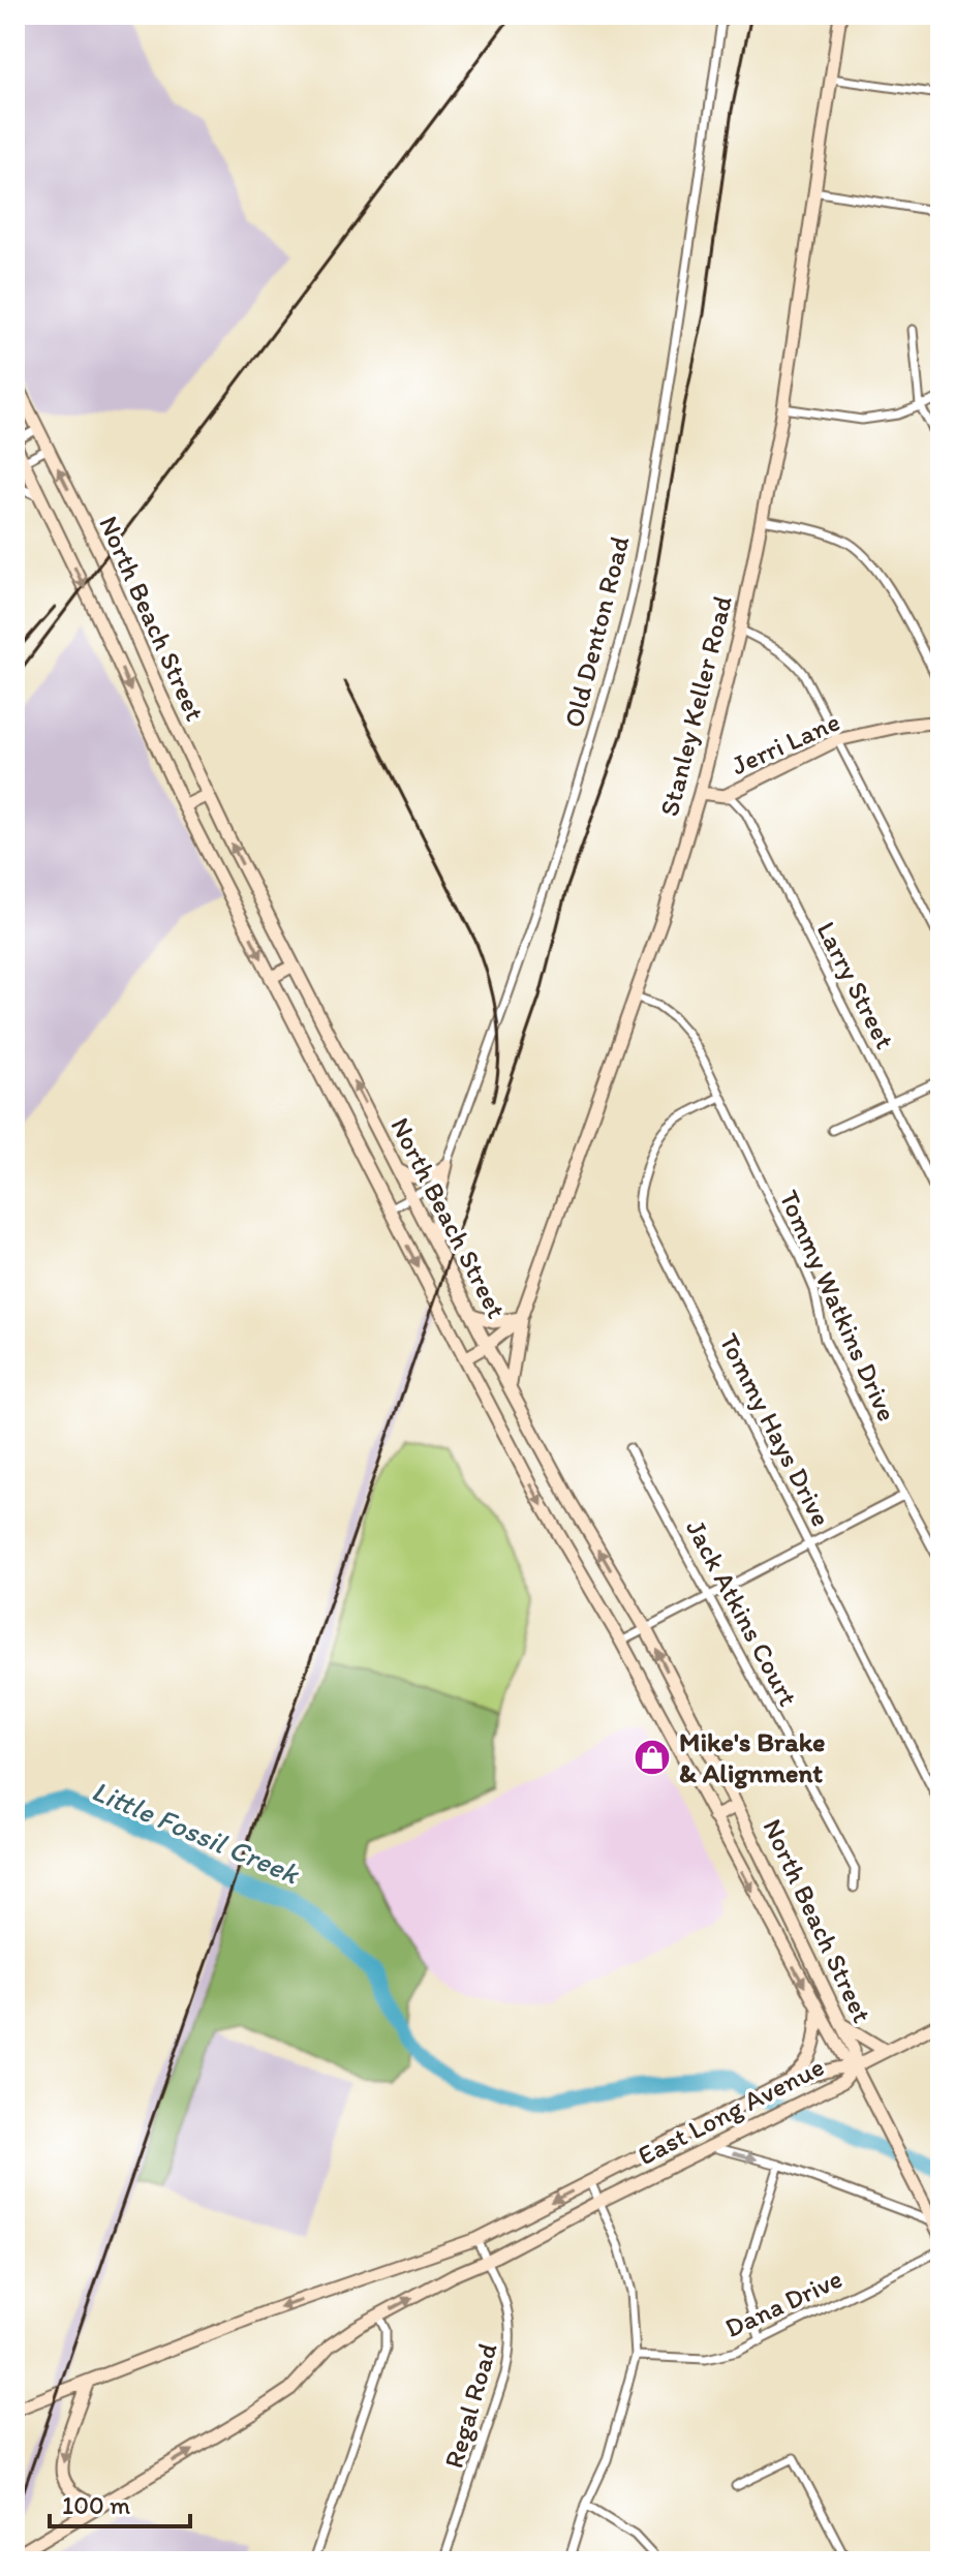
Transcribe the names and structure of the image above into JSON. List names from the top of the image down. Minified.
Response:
{"streets":{"main road":["North Beach Street","Stanley Keller Road","Jerri Lane","East Long Avenue"],"street":["Old Denton Road","Larry Street","Tommy Watkins Drive","Tommy Hays Drive","Jack Atkins Court","Dana Drive","Regal Road"]},"crossings":[["North Beach Street","Old Denton Road"],["North Beach Street","Stanley Keller Road"],["North Beach Street","East Long Avenue"],["Stanley Keller Road","Jerri Lane"],["Stanley Keller Road","Tommy Watkins Drive"],["Jerri Lane","Larry Street"],["Tommy Watkins Drive","Tommy Hays Drive"],["East Long Avenue","Regal Road"]],"water":["Little Fossil Creek"],"places":{"shop":["Mike's Brake & Alignment"]},"scale_bar":"100 m"}
